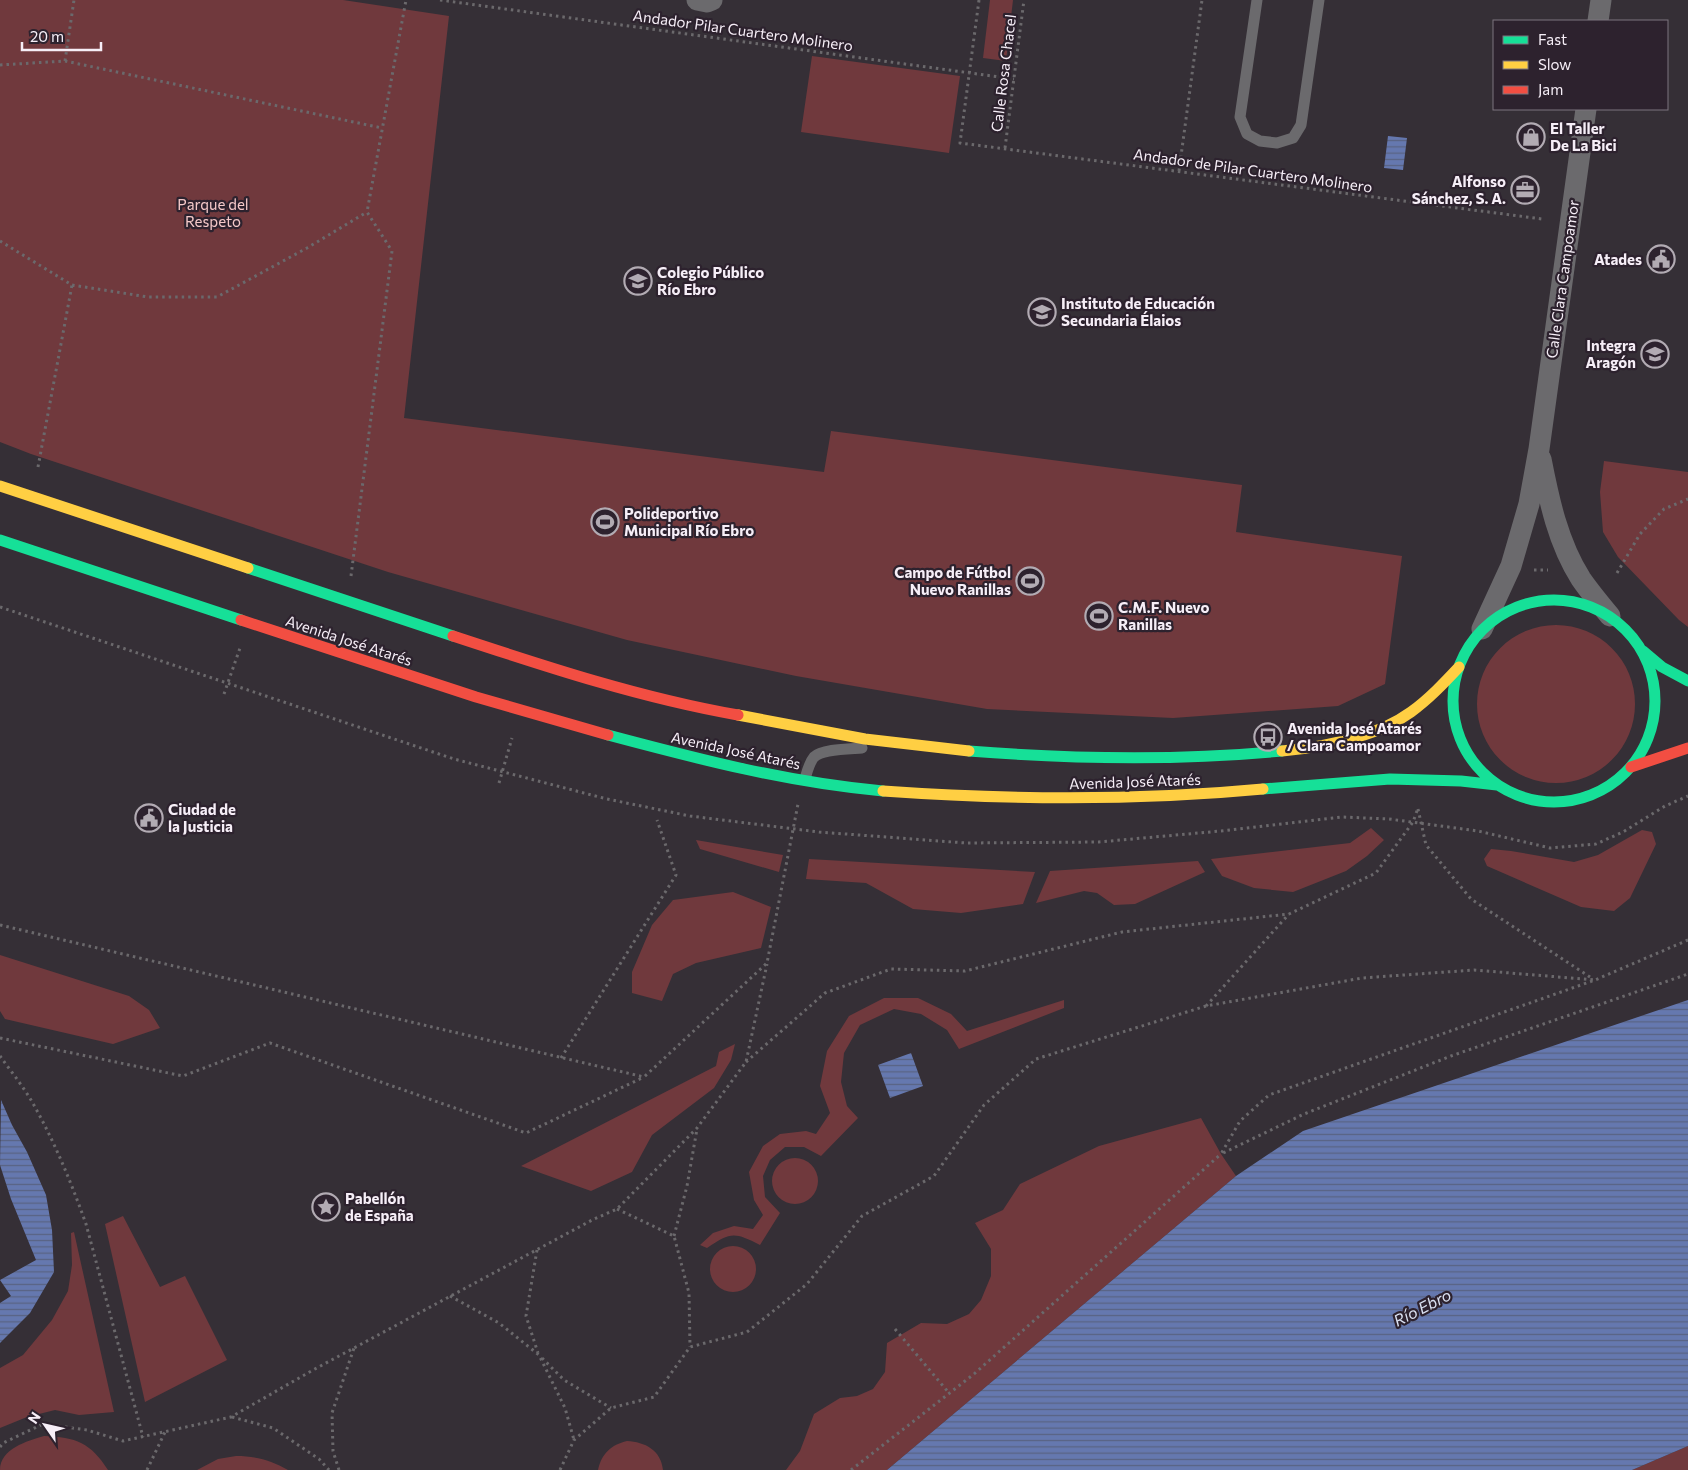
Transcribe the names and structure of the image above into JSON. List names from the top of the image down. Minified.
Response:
{"streets":{"main road":["Avenida José Atarés"],"street":["Calle Clara Campoamor"],"path":["Andador Pilar Cuartero Molinero","Calle Rosa Chacel","Andador de Pilar Cuartero Molinero"]},"crossings":[["Andador Pilar Cuartero Molinero","Calle Rosa Chacel"],["Andador Pilar Cuartero Molinero","Andador de Pilar Cuartero Molinero"],["Calle Rosa Chacel","Andador de Pilar Cuartero Molinero"]],"water":["Río Ebro"],"parks":["Parque del Respeto"],"places":{"shop":["El Taller De La Bici"],"office":["Alfonso Sánchez, S. A."],"public building":["Atades","Ciudad de la Justicia"],"school or university":["Colegio Público Río Ebro","Instituto de Educación Secundaria Élaios","Integra Aragón"],"sports":["Polideportivo Municipal Río Ebro","Campo de Fútbol Nuevo Ranillas","C.M.F. Nuevo Ranillas"],"bus stop":["Avenida José Atarés / Clara Campoamor"],"place":["Pabellón de España"]},"legend":["Fast","Slow","Jam"],"scale_bar":"20 m","north":"top left"}
